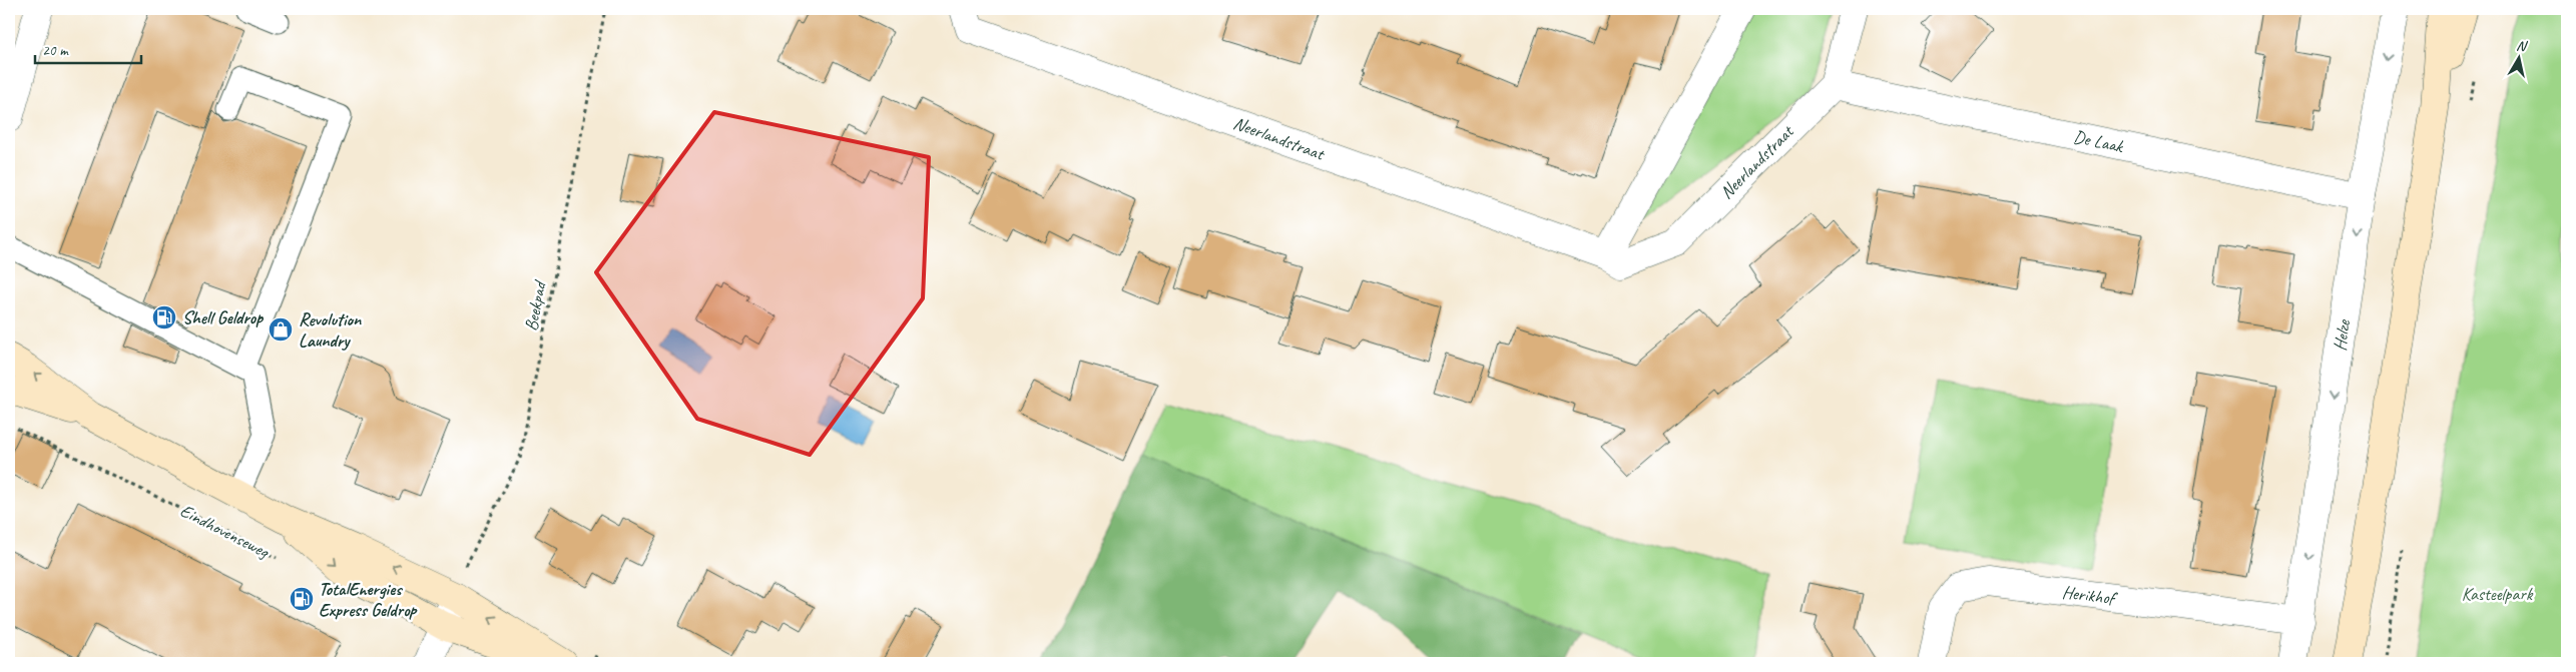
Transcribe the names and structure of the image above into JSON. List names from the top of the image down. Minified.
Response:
{"streets":{"main road":["Eindhovenseweg"],"street":["Neerlandstraat","De Laak","Helze","Herikhof"],"path":["Beekpad"]},"crossings":[["Neerlandstraat","De Laak"],["De Laak","Helze"],["Beekpad","Eindhovenseweg"],["Helze","Herikhof"]],"one_way":["Helze"],"parks":["Kasteelpark"],"places":{"fuel station":["Shell Geldrop","TotalEnergies Express Geldrop"],"shop":["Revolution Laundry"]},"scale_bar":"20 m","north":"top"}
